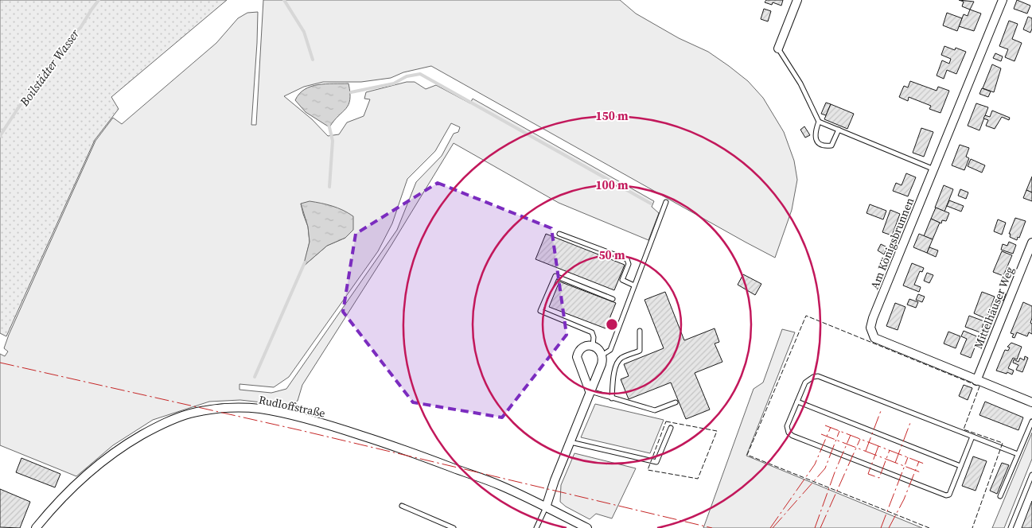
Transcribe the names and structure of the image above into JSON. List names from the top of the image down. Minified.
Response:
{"streets":{"street":["Am Königsbrunnen","Mittelhäuser Weg","Rudloffstraße"]},"crossings":[["Am Königsbrunnen","Mittelhäuser Weg"]],"water":["Boilstädter Wasser"],"rings":["150 m","100 m","50 m"]}
